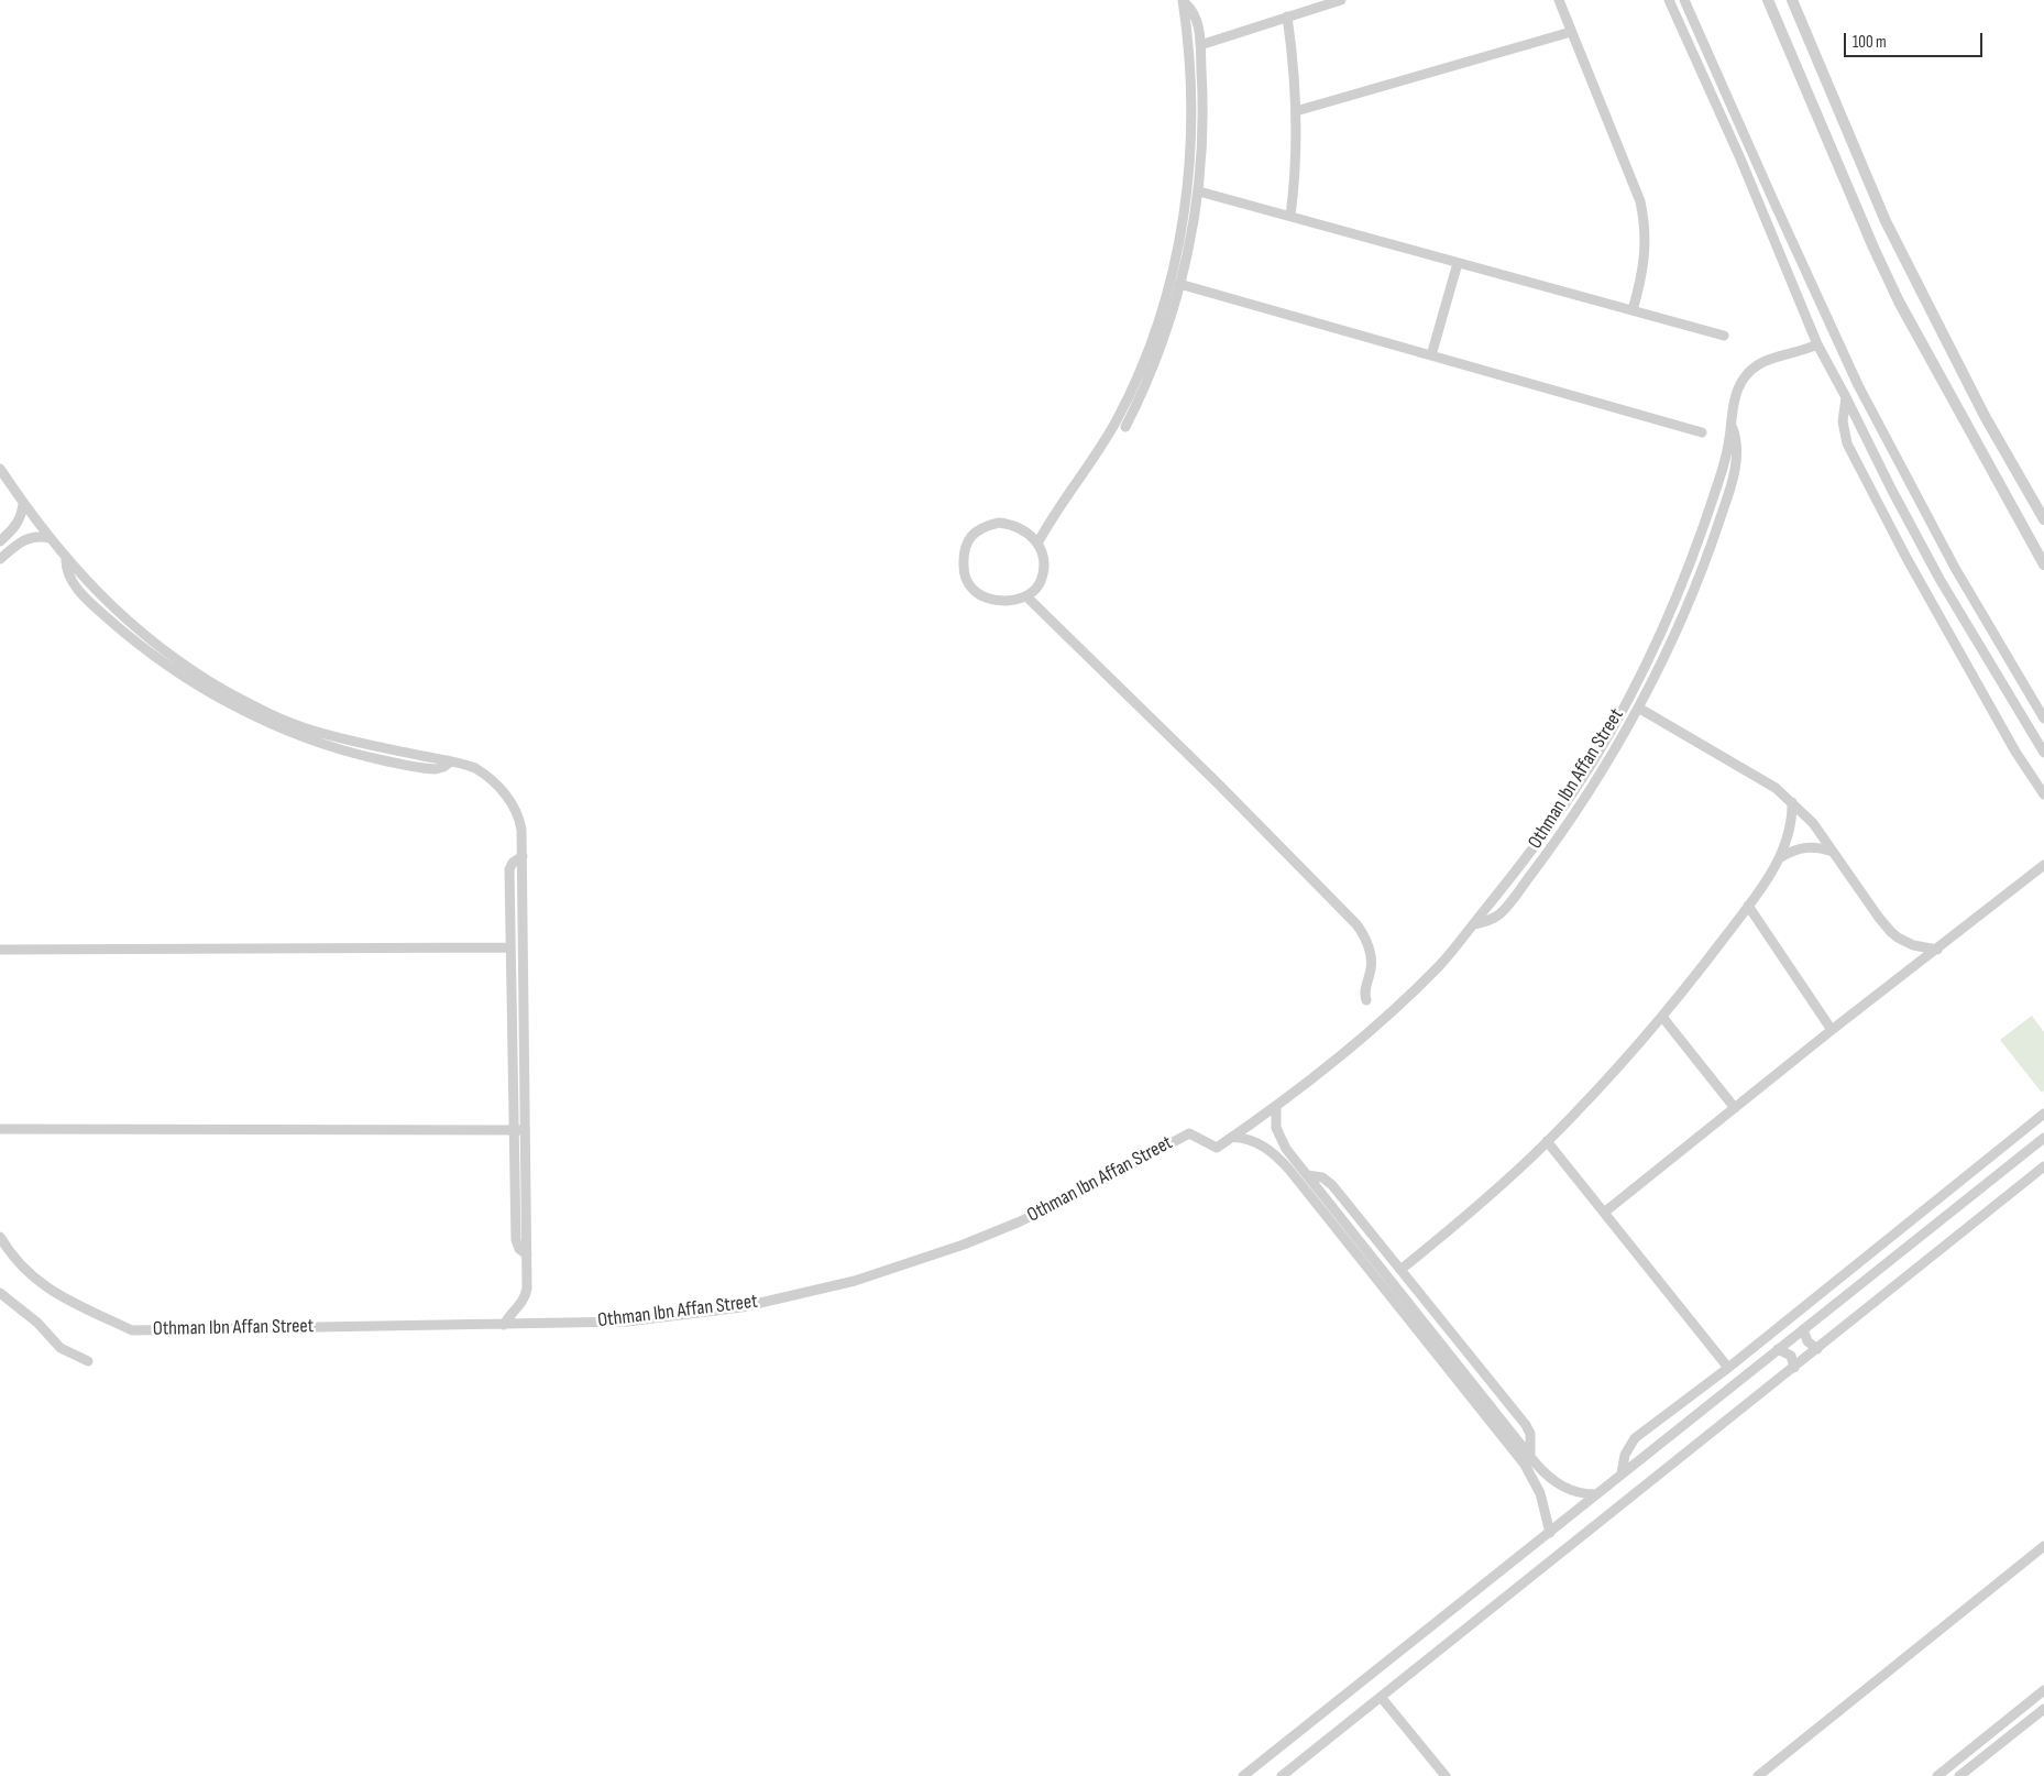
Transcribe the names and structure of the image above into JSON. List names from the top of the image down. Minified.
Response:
{"streets":{"street":["Othman Ibn Affan Street"]},"scale_bar":"100 m"}
